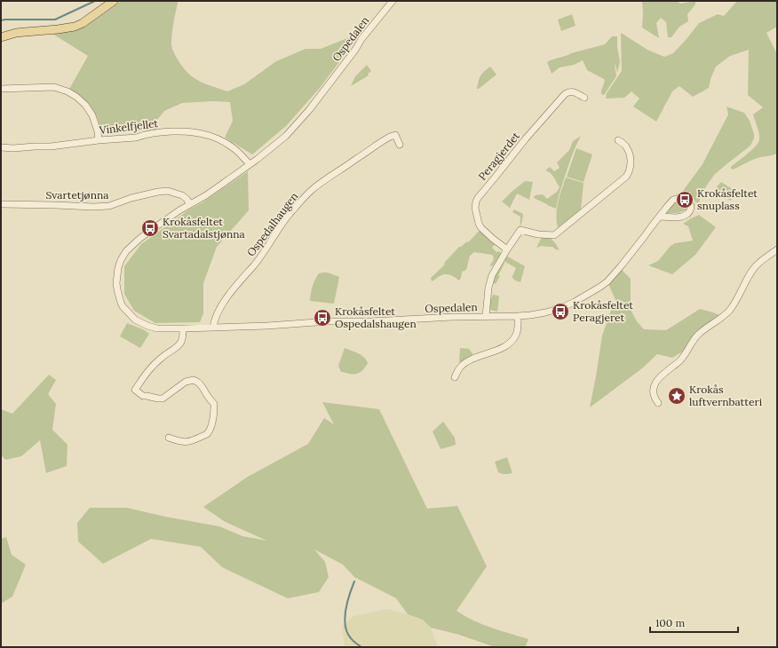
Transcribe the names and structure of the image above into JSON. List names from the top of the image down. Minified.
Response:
{"streets":{"street":["Ospedalen","Vinkelfjellet","Peragjerdet","Svartetjønna","Ospedalhaugen"]},"crossings":[["Ospedalen","Vinkelfjellet"],["Ospedalen","Svartetjønna"],["Ospedalen","Ospedalhaugen"]],"places":{"bus stop":["Krokåsfeltet snuplass","Krokåsfeltet Svartadalstjønna","Krokåsfeltet Peragjeret","Krokåsfeltet Ospedalshaugen"],"place":["Krokås luftvernbatteri"]},"scale_bar":"100 m"}
